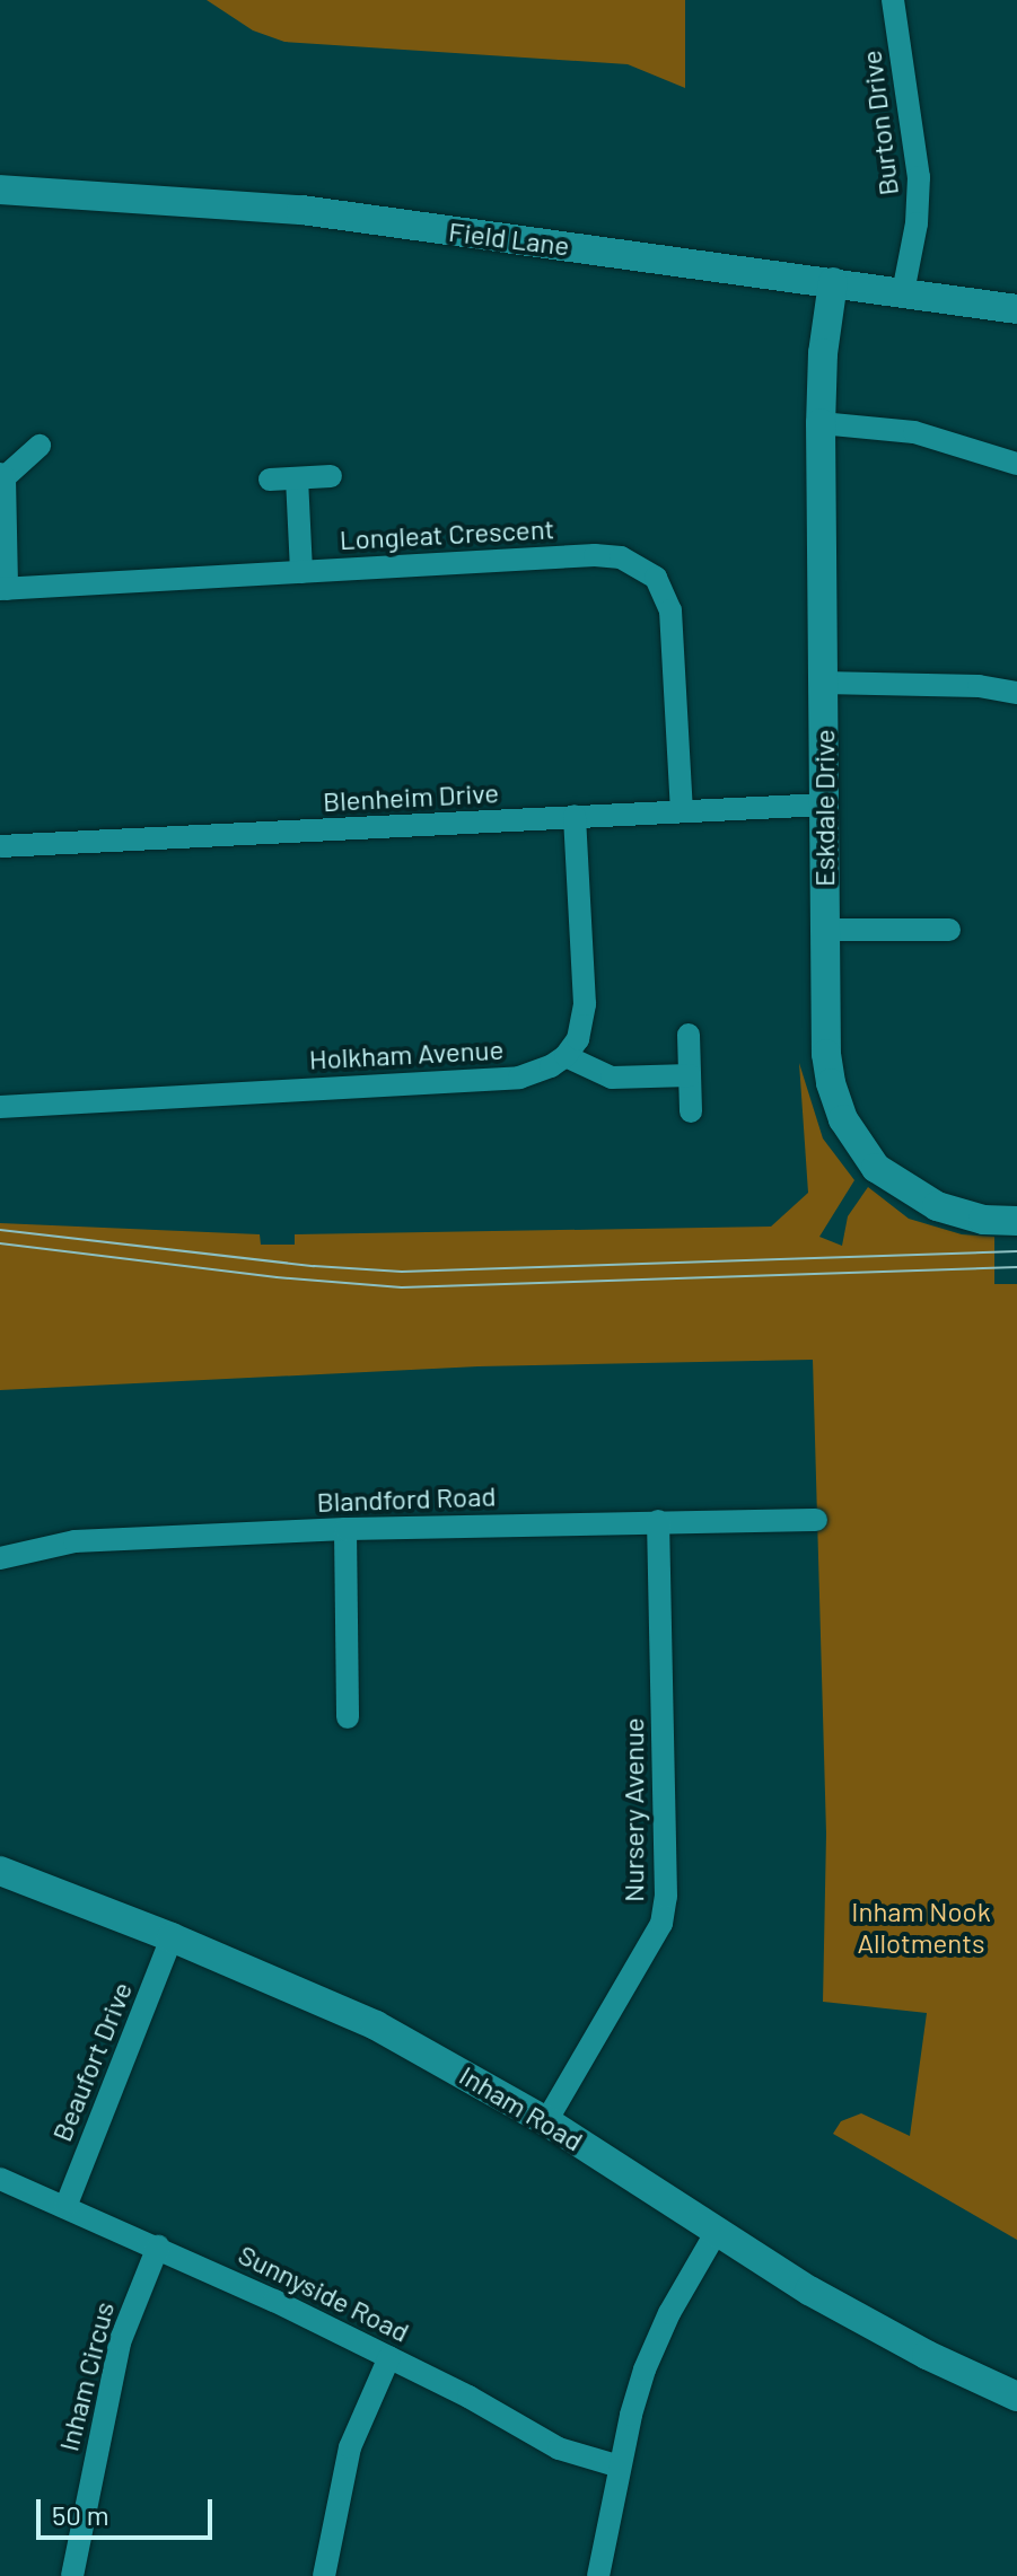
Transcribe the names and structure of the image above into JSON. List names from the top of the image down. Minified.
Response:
{"streets":{"street":["Burton Drive","Field Lane","Longleat Crescent","Blenheim Drive","Eskdale Drive","Holkham Avenue","Blandford Road","Nursery Avenue","Beaufort Drive","Inham Road","Sunnyside Road","Inham Circus"]},"crossings":[["Burton Drive","Field Lane"],["Field Lane","Eskdale Drive"],["Longleat Crescent","Blenheim Drive"],["Blenheim Drive","Eskdale Drive"],["Blandford Road","Nursery Avenue"],["Nursery Avenue","Inham Road"],["Beaufort Drive","Inham Road"],["Beaufort Drive","Sunnyside Road"],["Sunnyside Road","Inham Circus"]],"parks":["Inham Nook Allotments"],"scale_bar":"50 m"}
